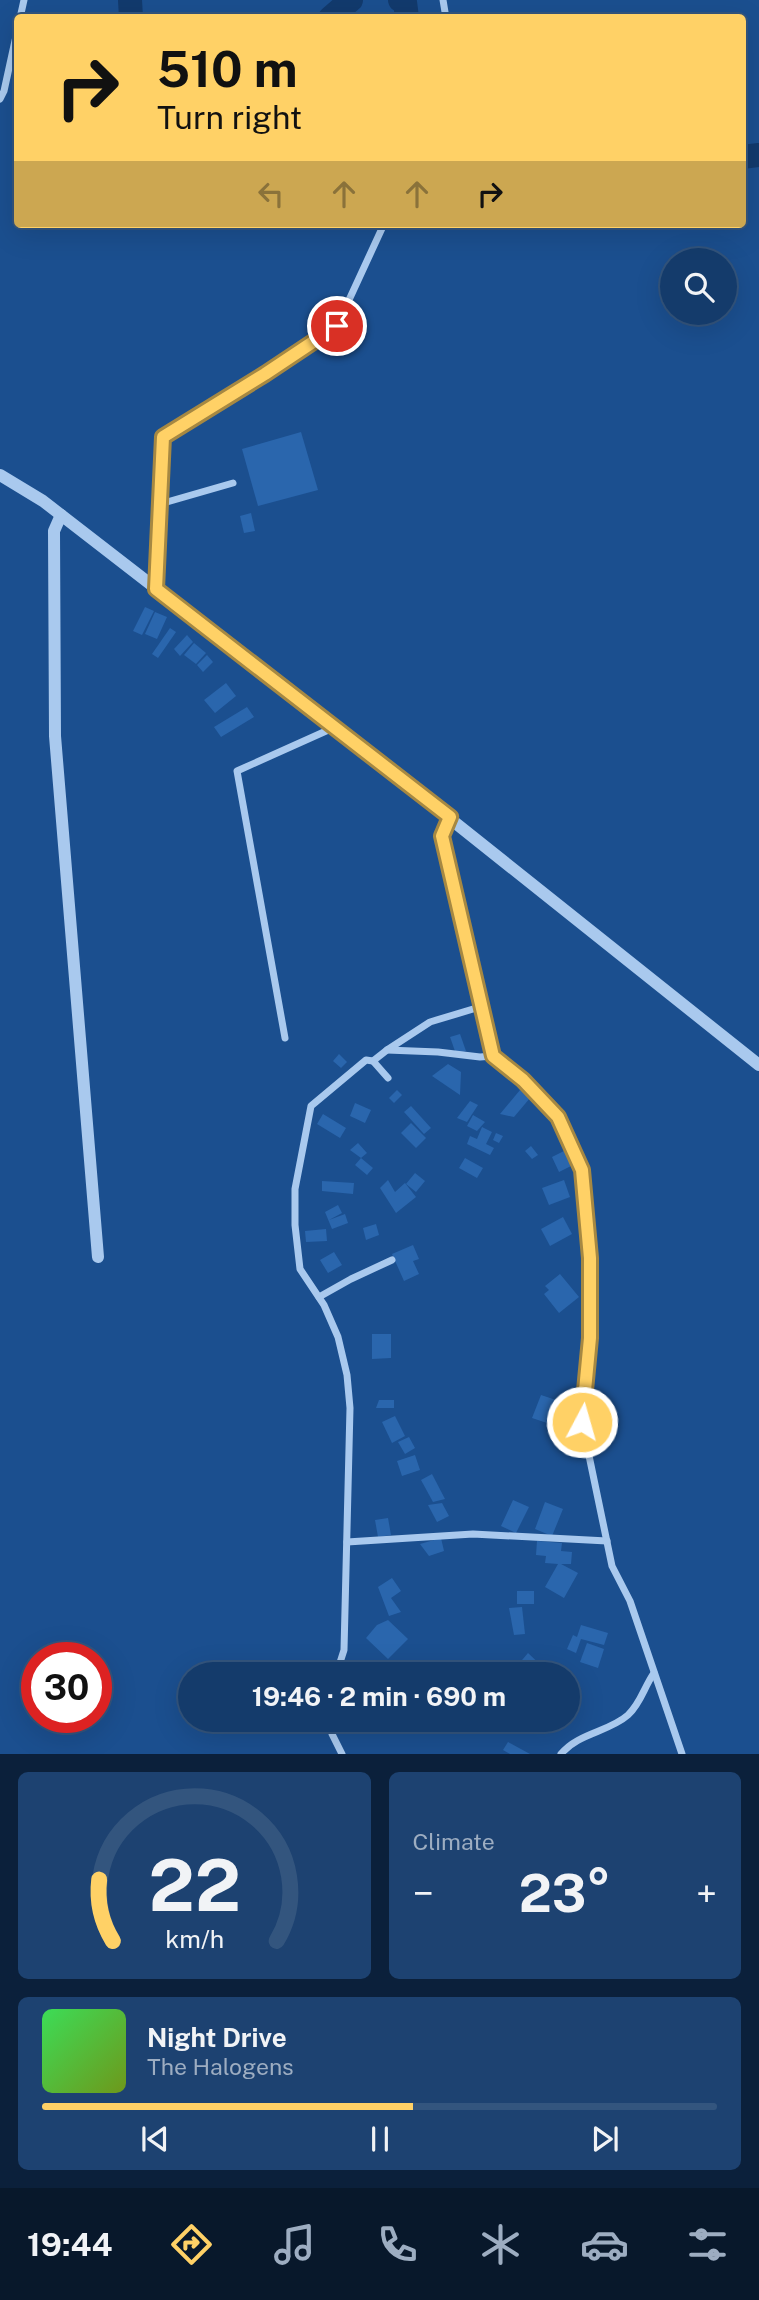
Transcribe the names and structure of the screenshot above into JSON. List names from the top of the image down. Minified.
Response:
{"page":{"turn":["510 m","Turn right"],"limit":"30","trip":"19:46 · 2 min · 690 m","tile":"Climate","heat":["−","23°","+"],"song":["Night Drive","The Halogens"],"tabs":"19:44","gauge":["22","km/h"]}}
